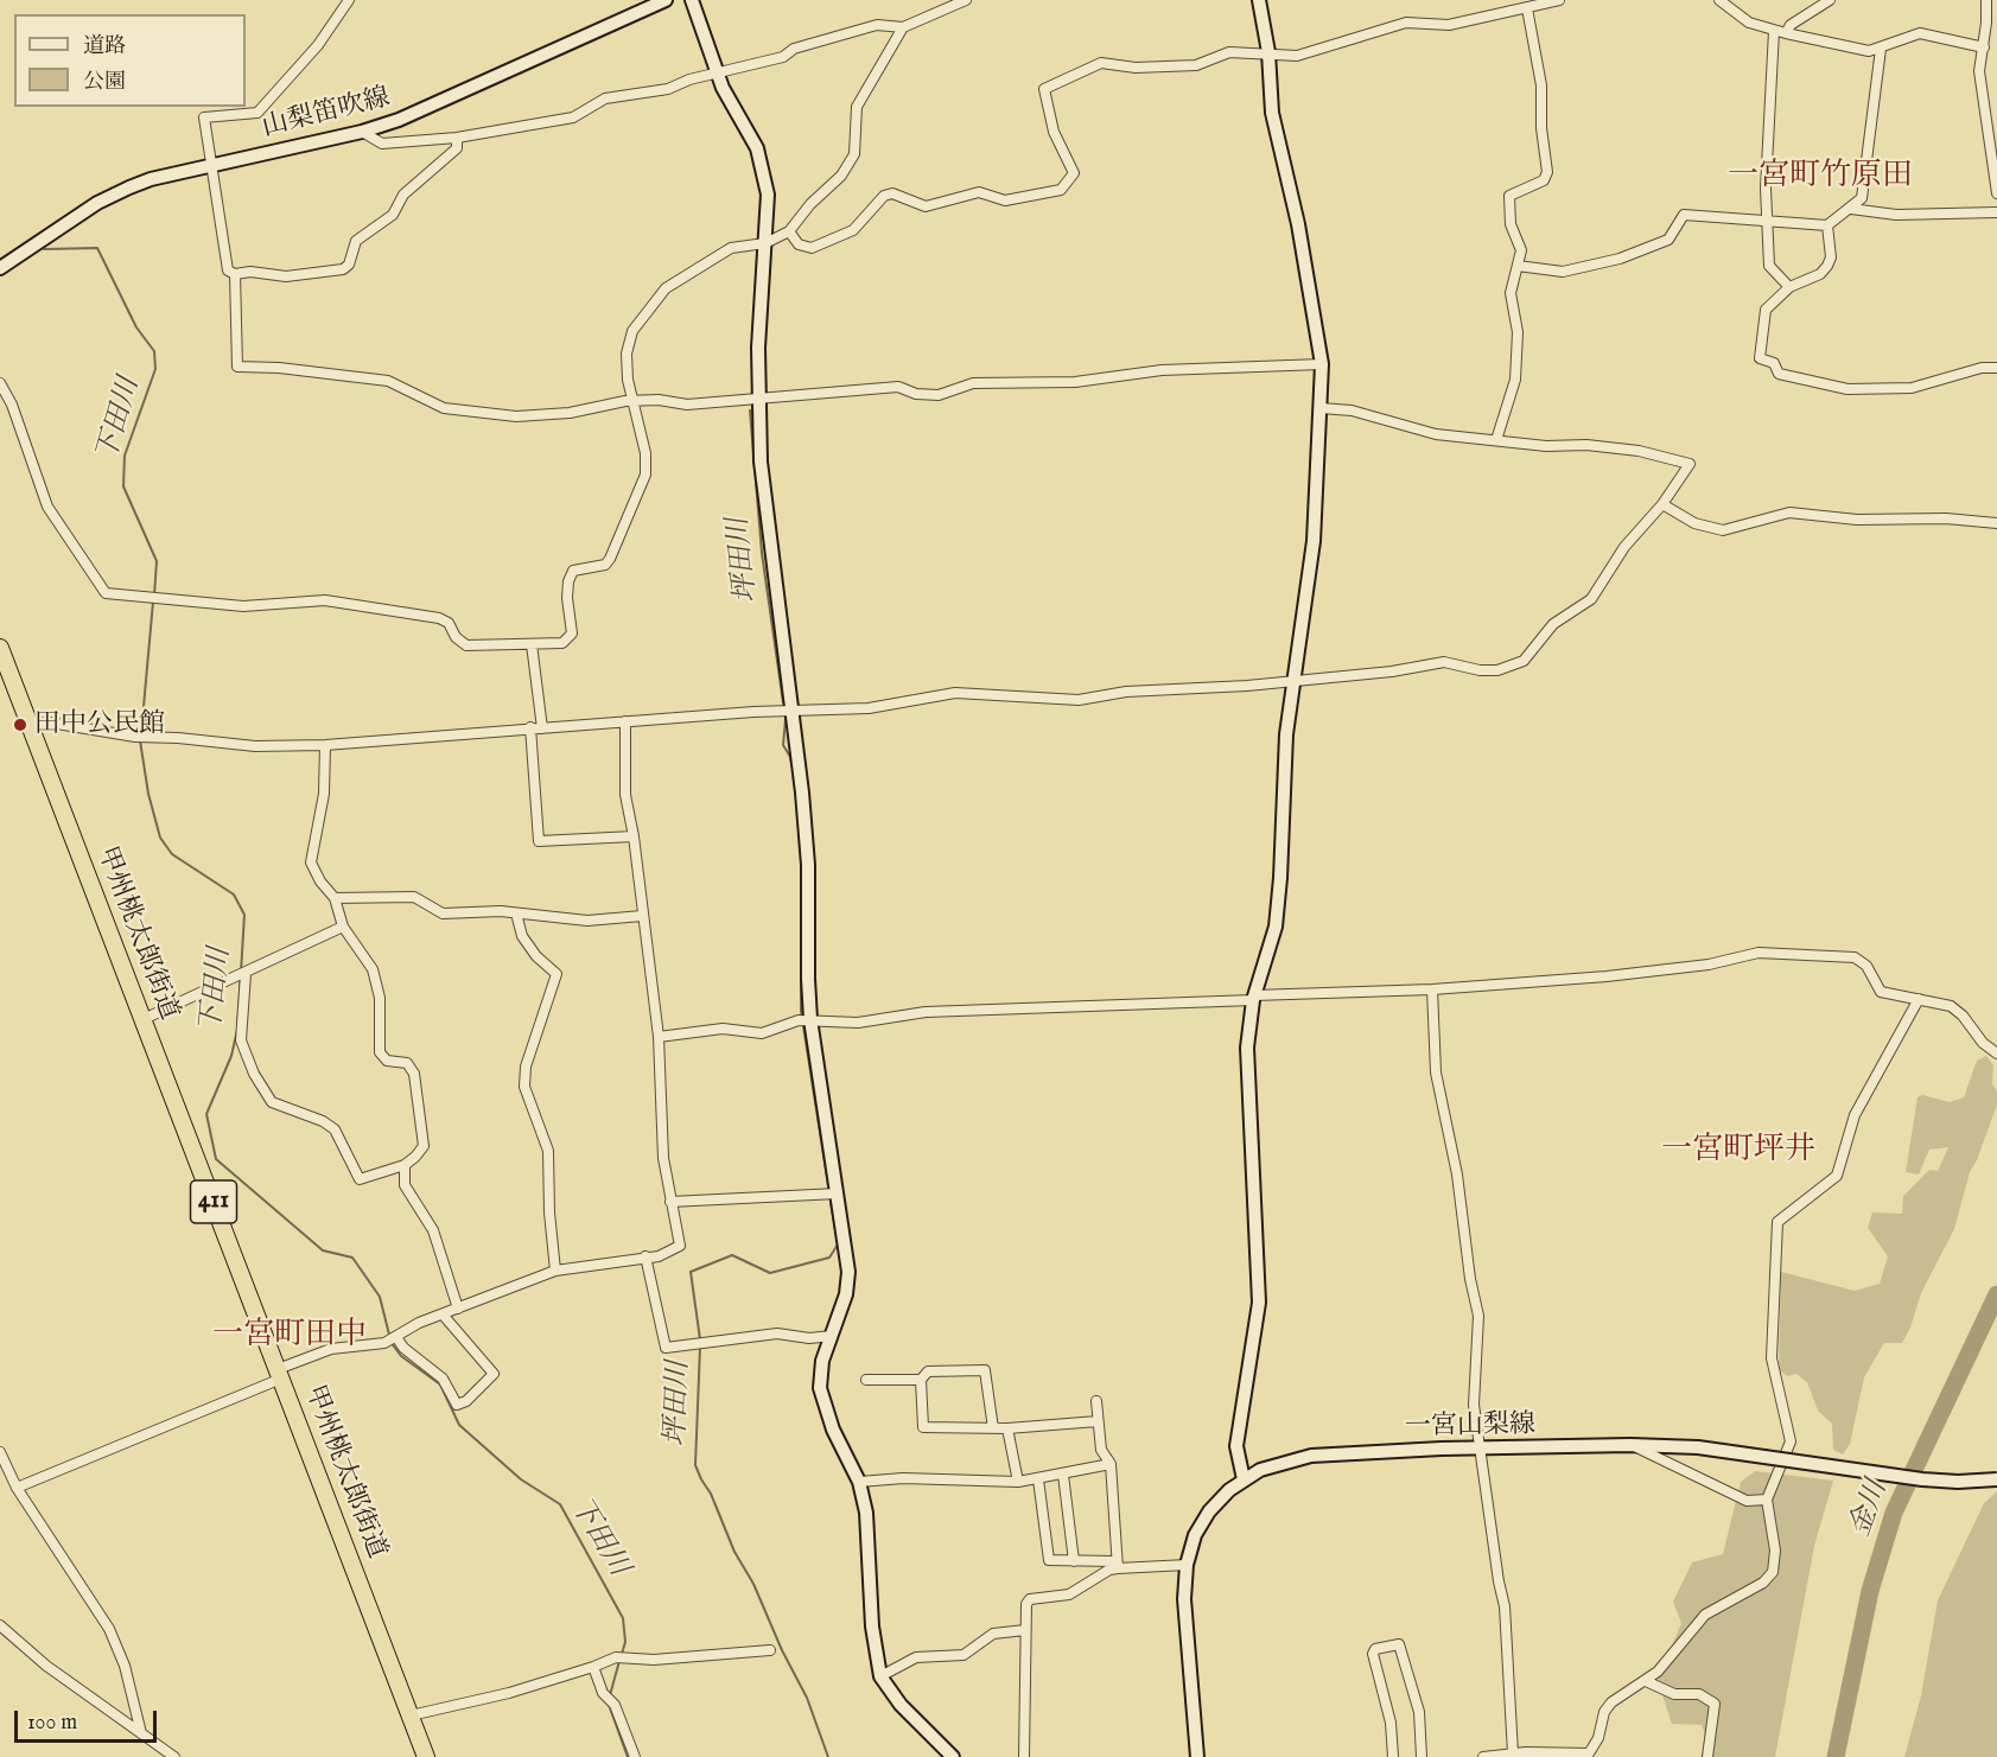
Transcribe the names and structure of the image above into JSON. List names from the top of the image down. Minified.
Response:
{"streets":{"highway":["甲州桃太郎街道","411"],"street":["山梨笛吹線","一宮山梨線"]},"districts":["一宮町竹原田","一宮町坪井","一宮町田中"],"water":["下田川","坪田川","金川"],"places":["田中公民館"],"legend":["道路","公園"],"scale_bar":"100 m"}
